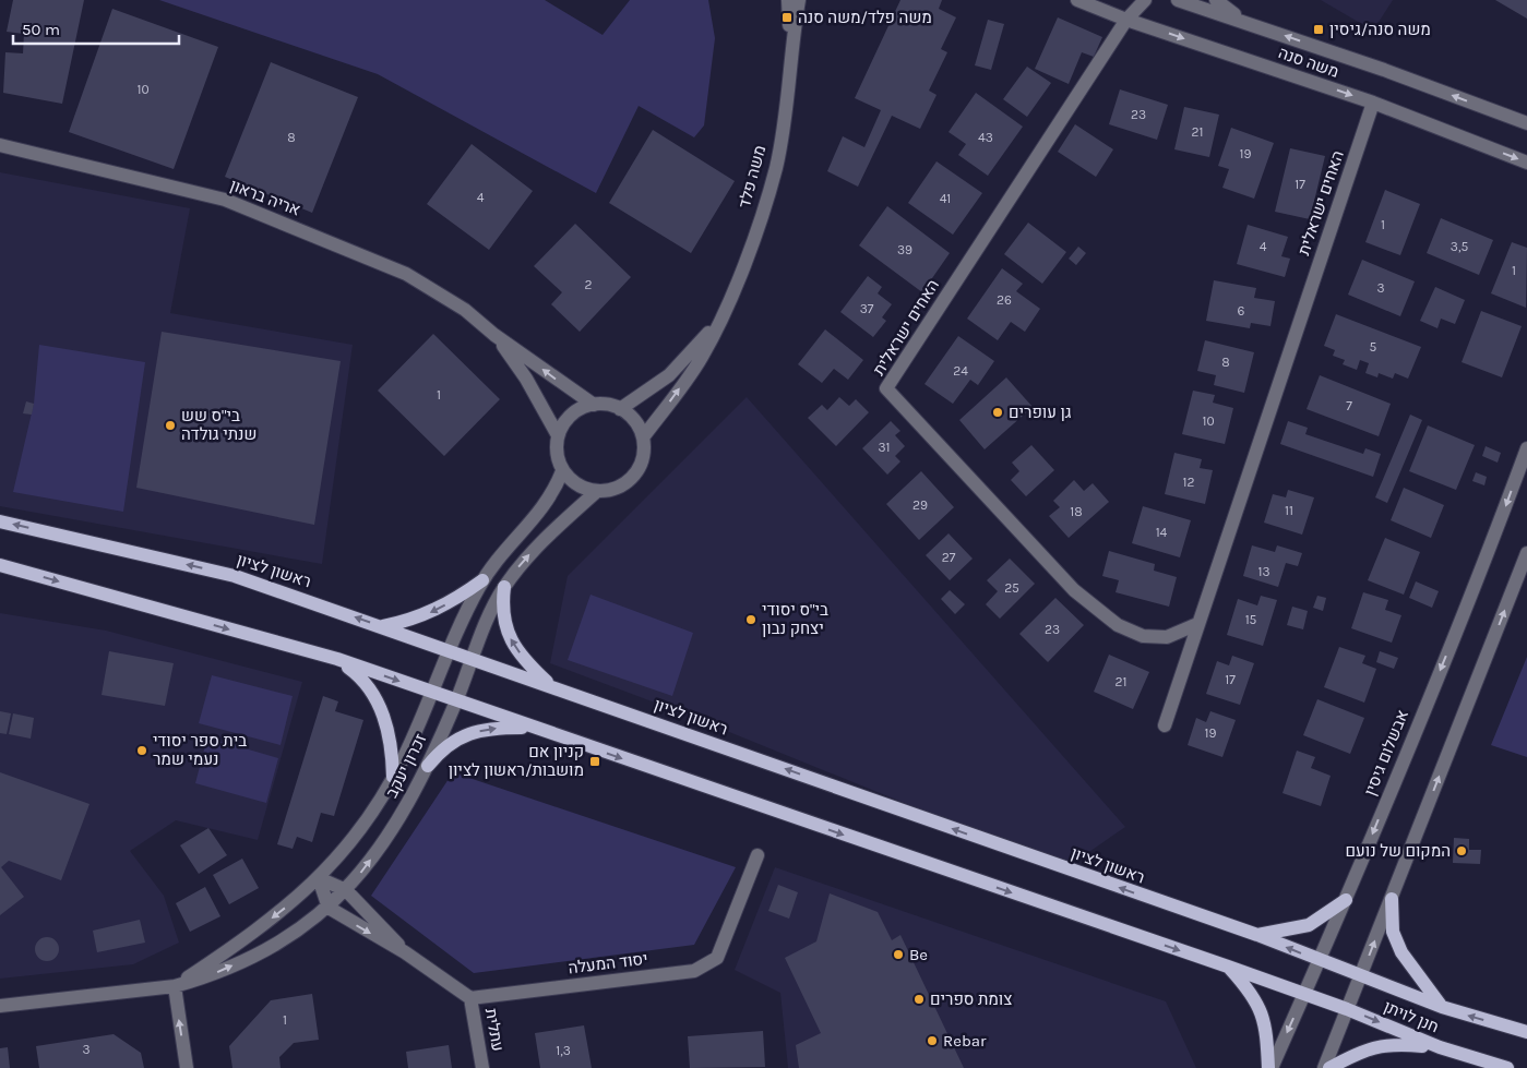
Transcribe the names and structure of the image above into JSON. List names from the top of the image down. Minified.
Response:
{"streets":{"main road":["ראשון לציון","חנן לויתן"],"street":["משה סנה","משה פלד","אריה בראון","האחים ישראלית","אבשלום גיסין","זכרון יעקב","יסוד המעלה","עתלית"]},"crossings":[["משה סנה","האחים ישראלית"],["משה פלד","אריה בראון"],["משה פלד","זכרון יעקב"],["אריה בראון","זכרון יעקב"],["ראשון לציון","אבשלום גיסין"],["ראשון לציון","זכרון יעקב"],["ראשון לציון","חנן לויתן"],["אבשלום גיסין","חנן לויתן"],["יסוד המעלה","עתלית"]],"places":{"transit":["משה פלד/משה סנה","משה סנה/גיסין","קניון אם מושבות/ראשון לציון"],"other":["גן עופרים","בי\"ס שש שנתי גולדה","בי\"ס יסודי יצחק נבון","בית ספר יסודי נעמי שמר","המקום של נועם","Be","צומת ספרים","Rebar"]},"house_numbers":["10","23","21","8","43","19","17","4","41","1","4","3,5","39","1","2","3","26","37","6","5","8","24","1","7","10","31","12","29","11","18","14","27","13","25","15","23","17","21","19","1","3","1,3"],"scale_bar":"50 m"}
